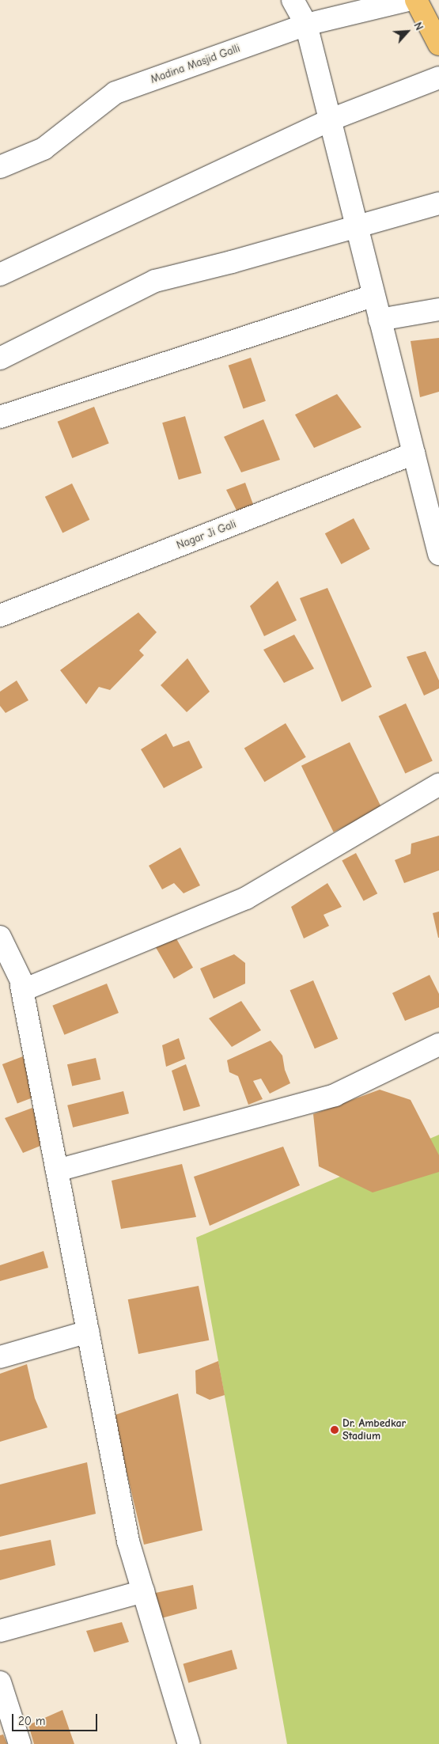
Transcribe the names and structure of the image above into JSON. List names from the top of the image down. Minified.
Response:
{"streets":{"street":["Madina Masjid Galli","Nagar Ji Gali"]},"places":["Dr. Ambedkar Stadium"],"scale_bar":"20 m","north":"top right"}
